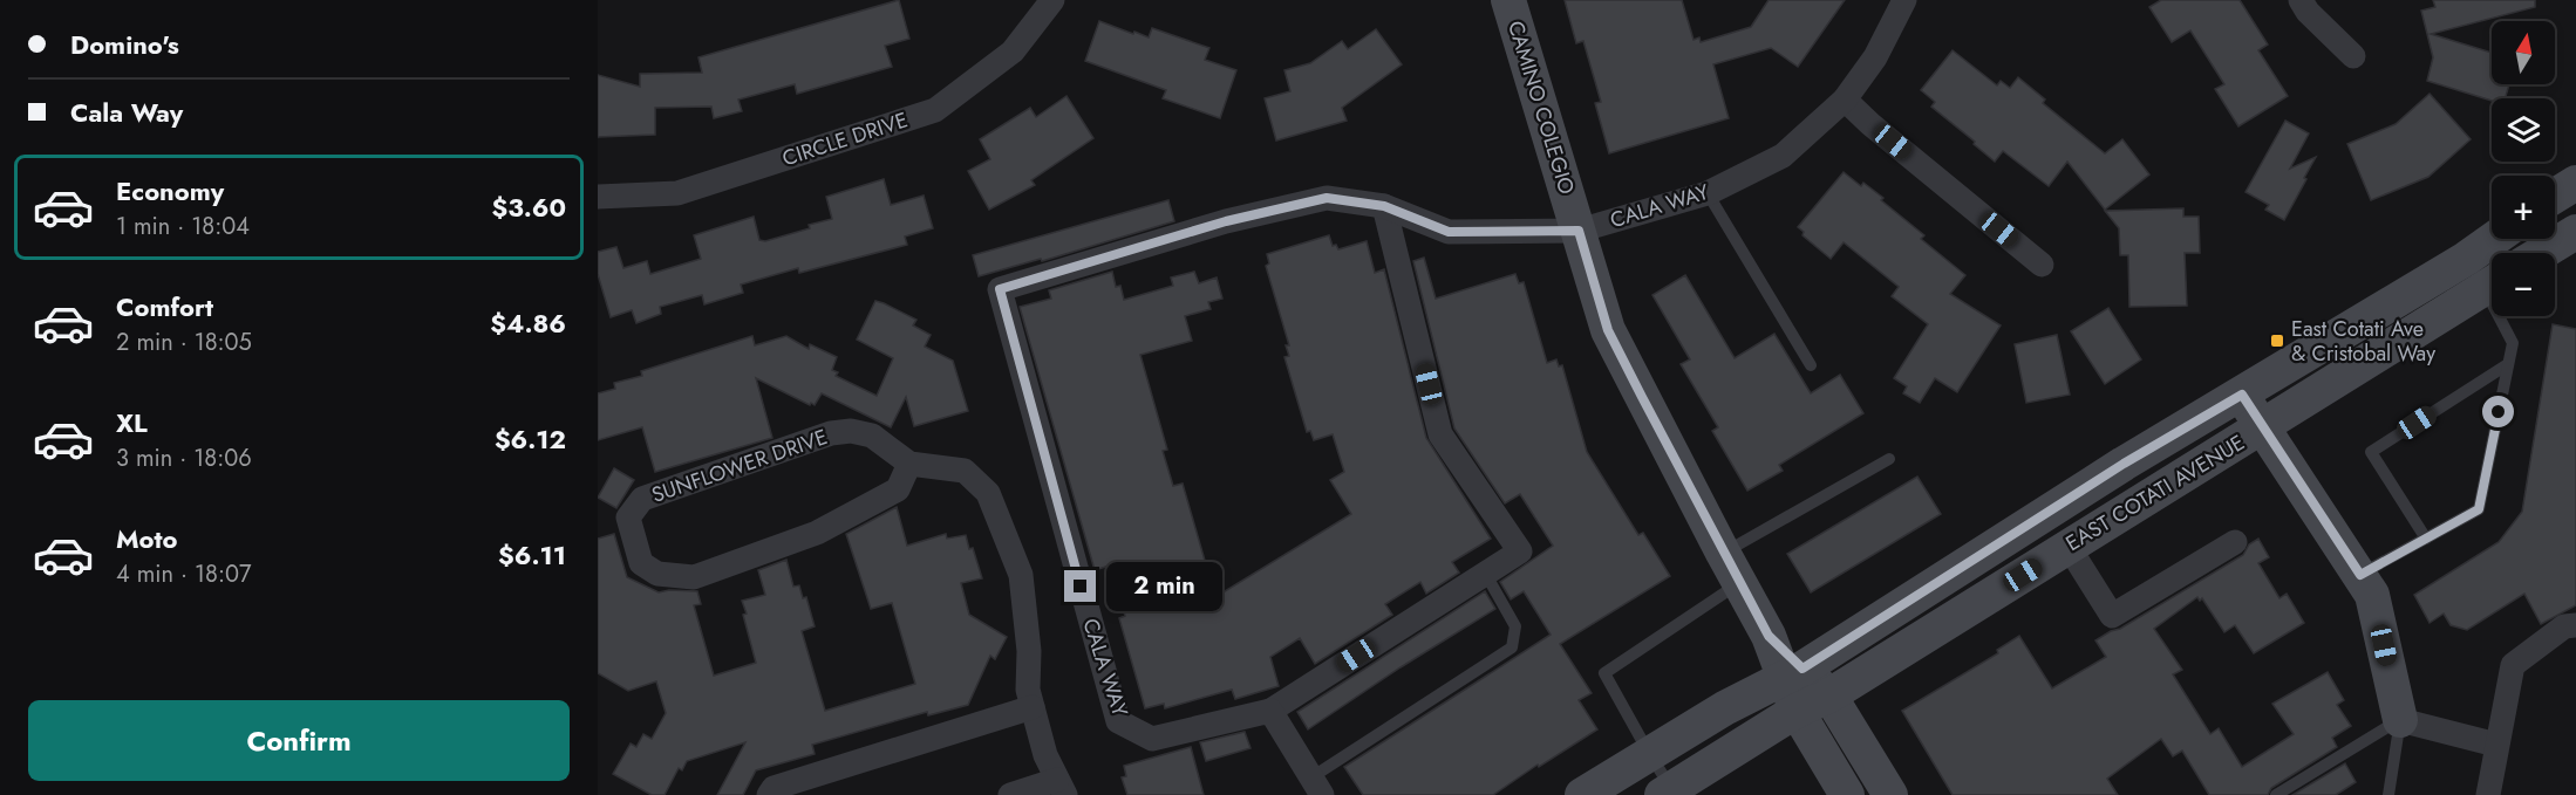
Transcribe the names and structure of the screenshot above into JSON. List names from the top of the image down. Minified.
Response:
{"streets":{"main road":["CAMINO COLEGIO","EAST COTATI AVENUE"],"street":["CIRCLE DRIVE","CALA WAY","SUNFLOWER DRIVE"]},"crossings":[["CAMINO COLEGIO","CALA WAY"],["CAMINO COLEGIO","EAST COTATI AVENUE"]],"places":{"transit":["East Cotati Ave & Cristobal Way"]},"north":"top","page":{"banner":["Domino's","Cala Way"],"map_buttons":["+","−"],"list":[{"name":"Economy","note":"1 min · 18:04","value":"$3.60"},{"name":"Comfort","note":"2 min · 18:05","value":"$4.86"},{"name":"XL","note":"3 min · 18:06","value":"$6.12"},{"name":"Moto","note":"4 min · 18:07","value":"$6.11"}],"bubble":"2 min","buttons":"Confirm"}}
